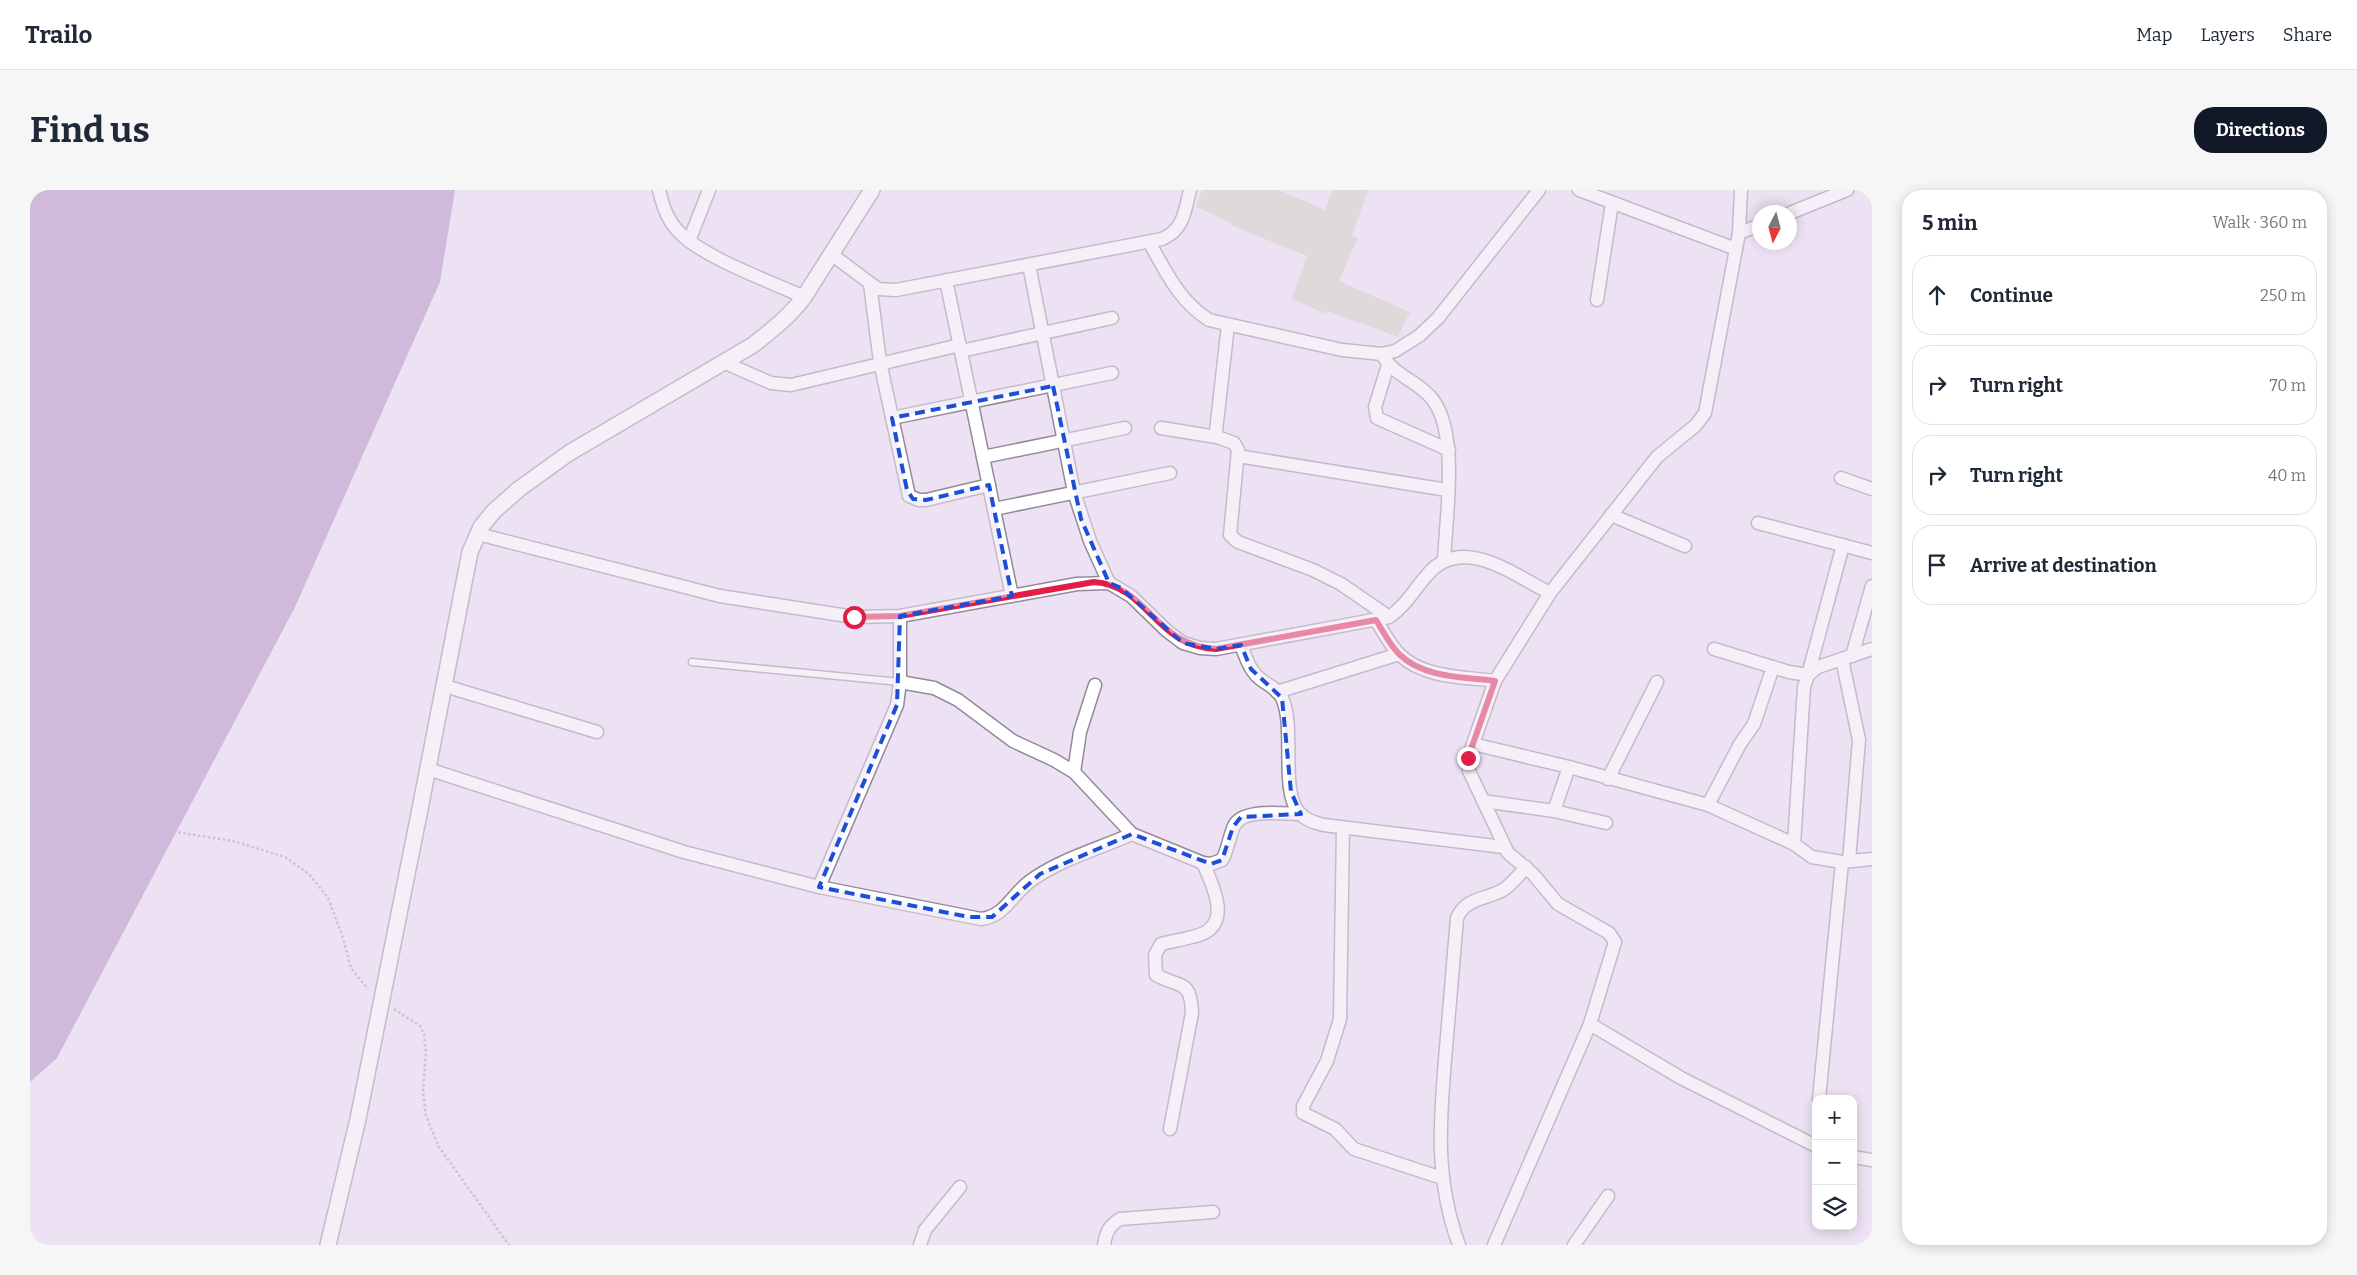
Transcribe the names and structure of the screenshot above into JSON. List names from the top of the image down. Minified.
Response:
{"north":"bottom","page":{"header":"Trailo","nav":["Map","Layers","Share"],"buttons":"Directions","title":"Find us","heading":["5 min","Walk · 360 m"],"list":[["Continue","250 m"],["Turn right","70 m"],["Turn right","40 m"],"Arrive at destination"],"map_buttons":["+","−"]}}
